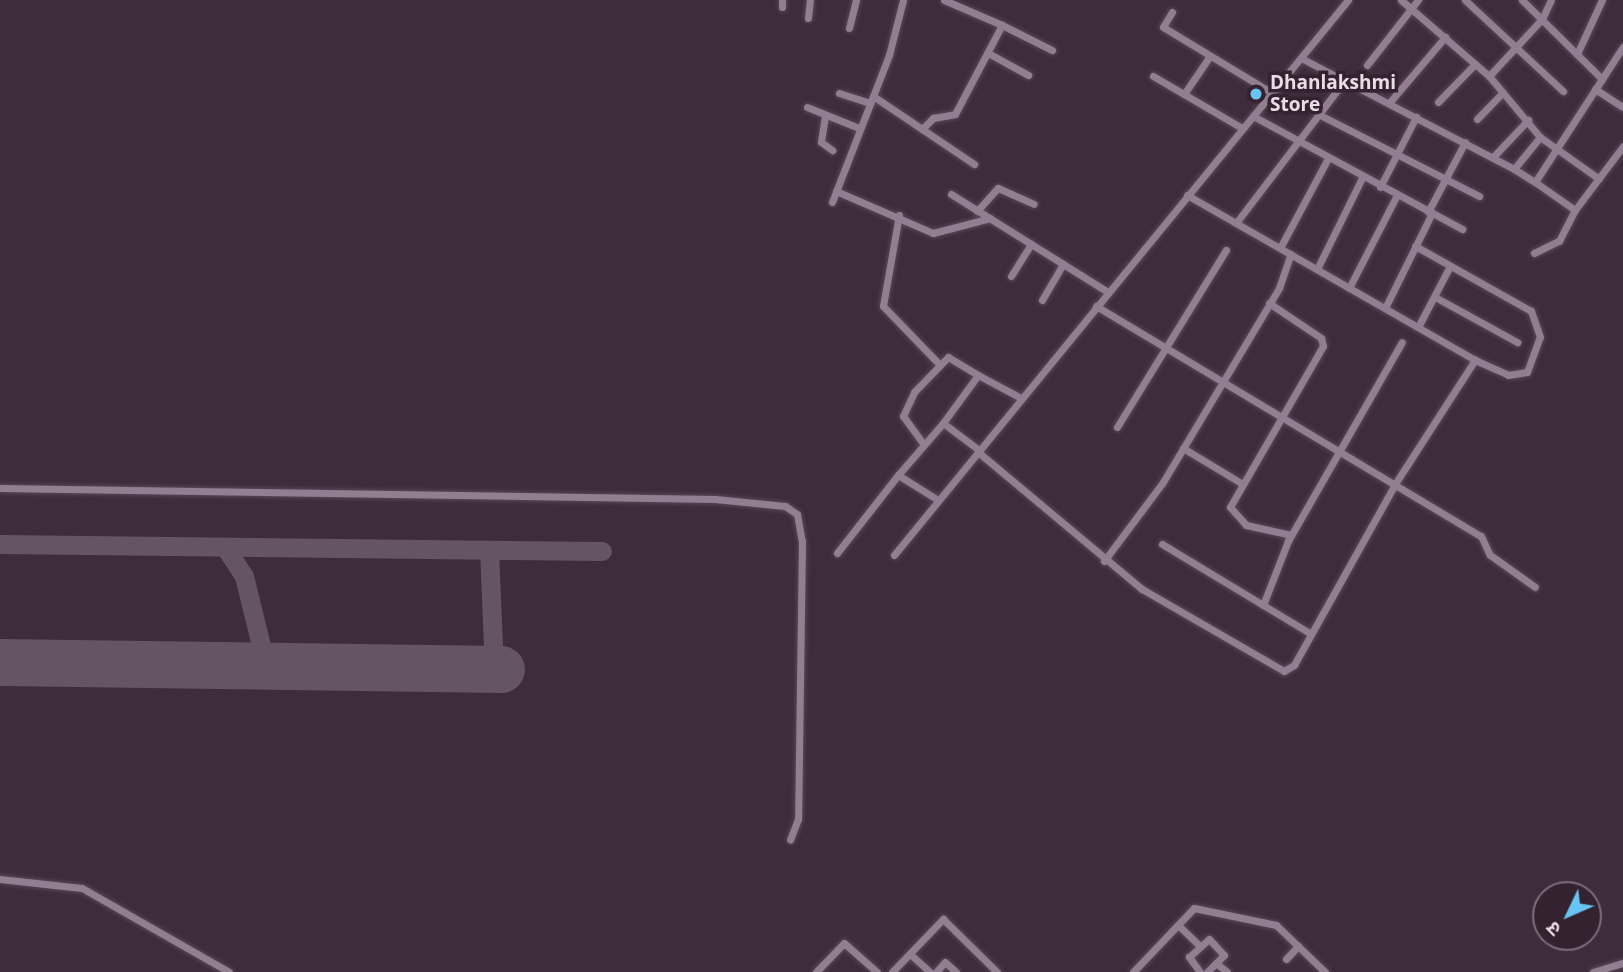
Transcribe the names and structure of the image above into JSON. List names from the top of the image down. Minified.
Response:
{"places":["Dhanlakshmi Store"],"north":"bottom left"}
